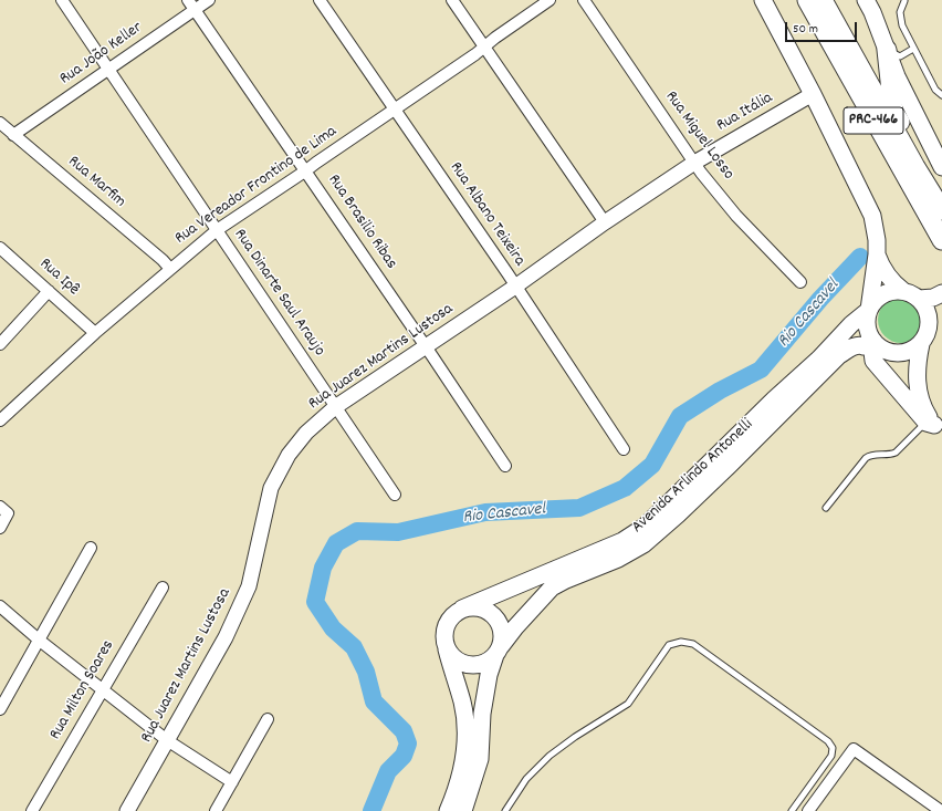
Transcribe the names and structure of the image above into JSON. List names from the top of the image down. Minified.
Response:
{"streets":{"highway":["PRC-466"],"main road":["Avenida Arlindo Antonelli"],"street":["Rua João Keller","Rua Itália","Rua Miguel Losso","Rua Marfim","Rua Vereador Frontino de Lima","Rua Albano Teixeira","Rua Brasilio Ribas","Rua Ipê","Rua Dinarte Saul Araujo","Rua Juarez Martins Lustosa","Rua Milton Soares"]},"crossings":[["Rua João Keller","Rua Marfim"],["Rua João Keller","Rua Brasilio Ribas"],["Rua João Keller","Rua Dinarte Saul Araujo"],["Rua Itália","Rua Miguel Losso"],["Rua Itália","Rua Juarez Martins Lustosa"],["Rua Miguel Losso","Rua Juarez Martins Lustosa"],["Rua Marfim","Rua Vereador Frontino de Lima"],["Rua Vereador Frontino de Lima","Rua Albano Teixeira"],["Rua Vereador Frontino de Lima","Rua Brasilio Ribas"],["Rua Vereador Frontino de Lima","Rua Ipê"],["Rua Vereador Frontino de Lima","Rua Dinarte Saul Araujo"],["Rua Albano Teixeira","Rua Juarez Martins Lustosa"],["Rua Brasilio Ribas","Rua Juarez Martins Lustosa"],["Rua Dinarte Saul Araujo","Rua Juarez Martins Lustosa"]],"water":["Rio Cascavel"],"scale_bar":"50 m"}
